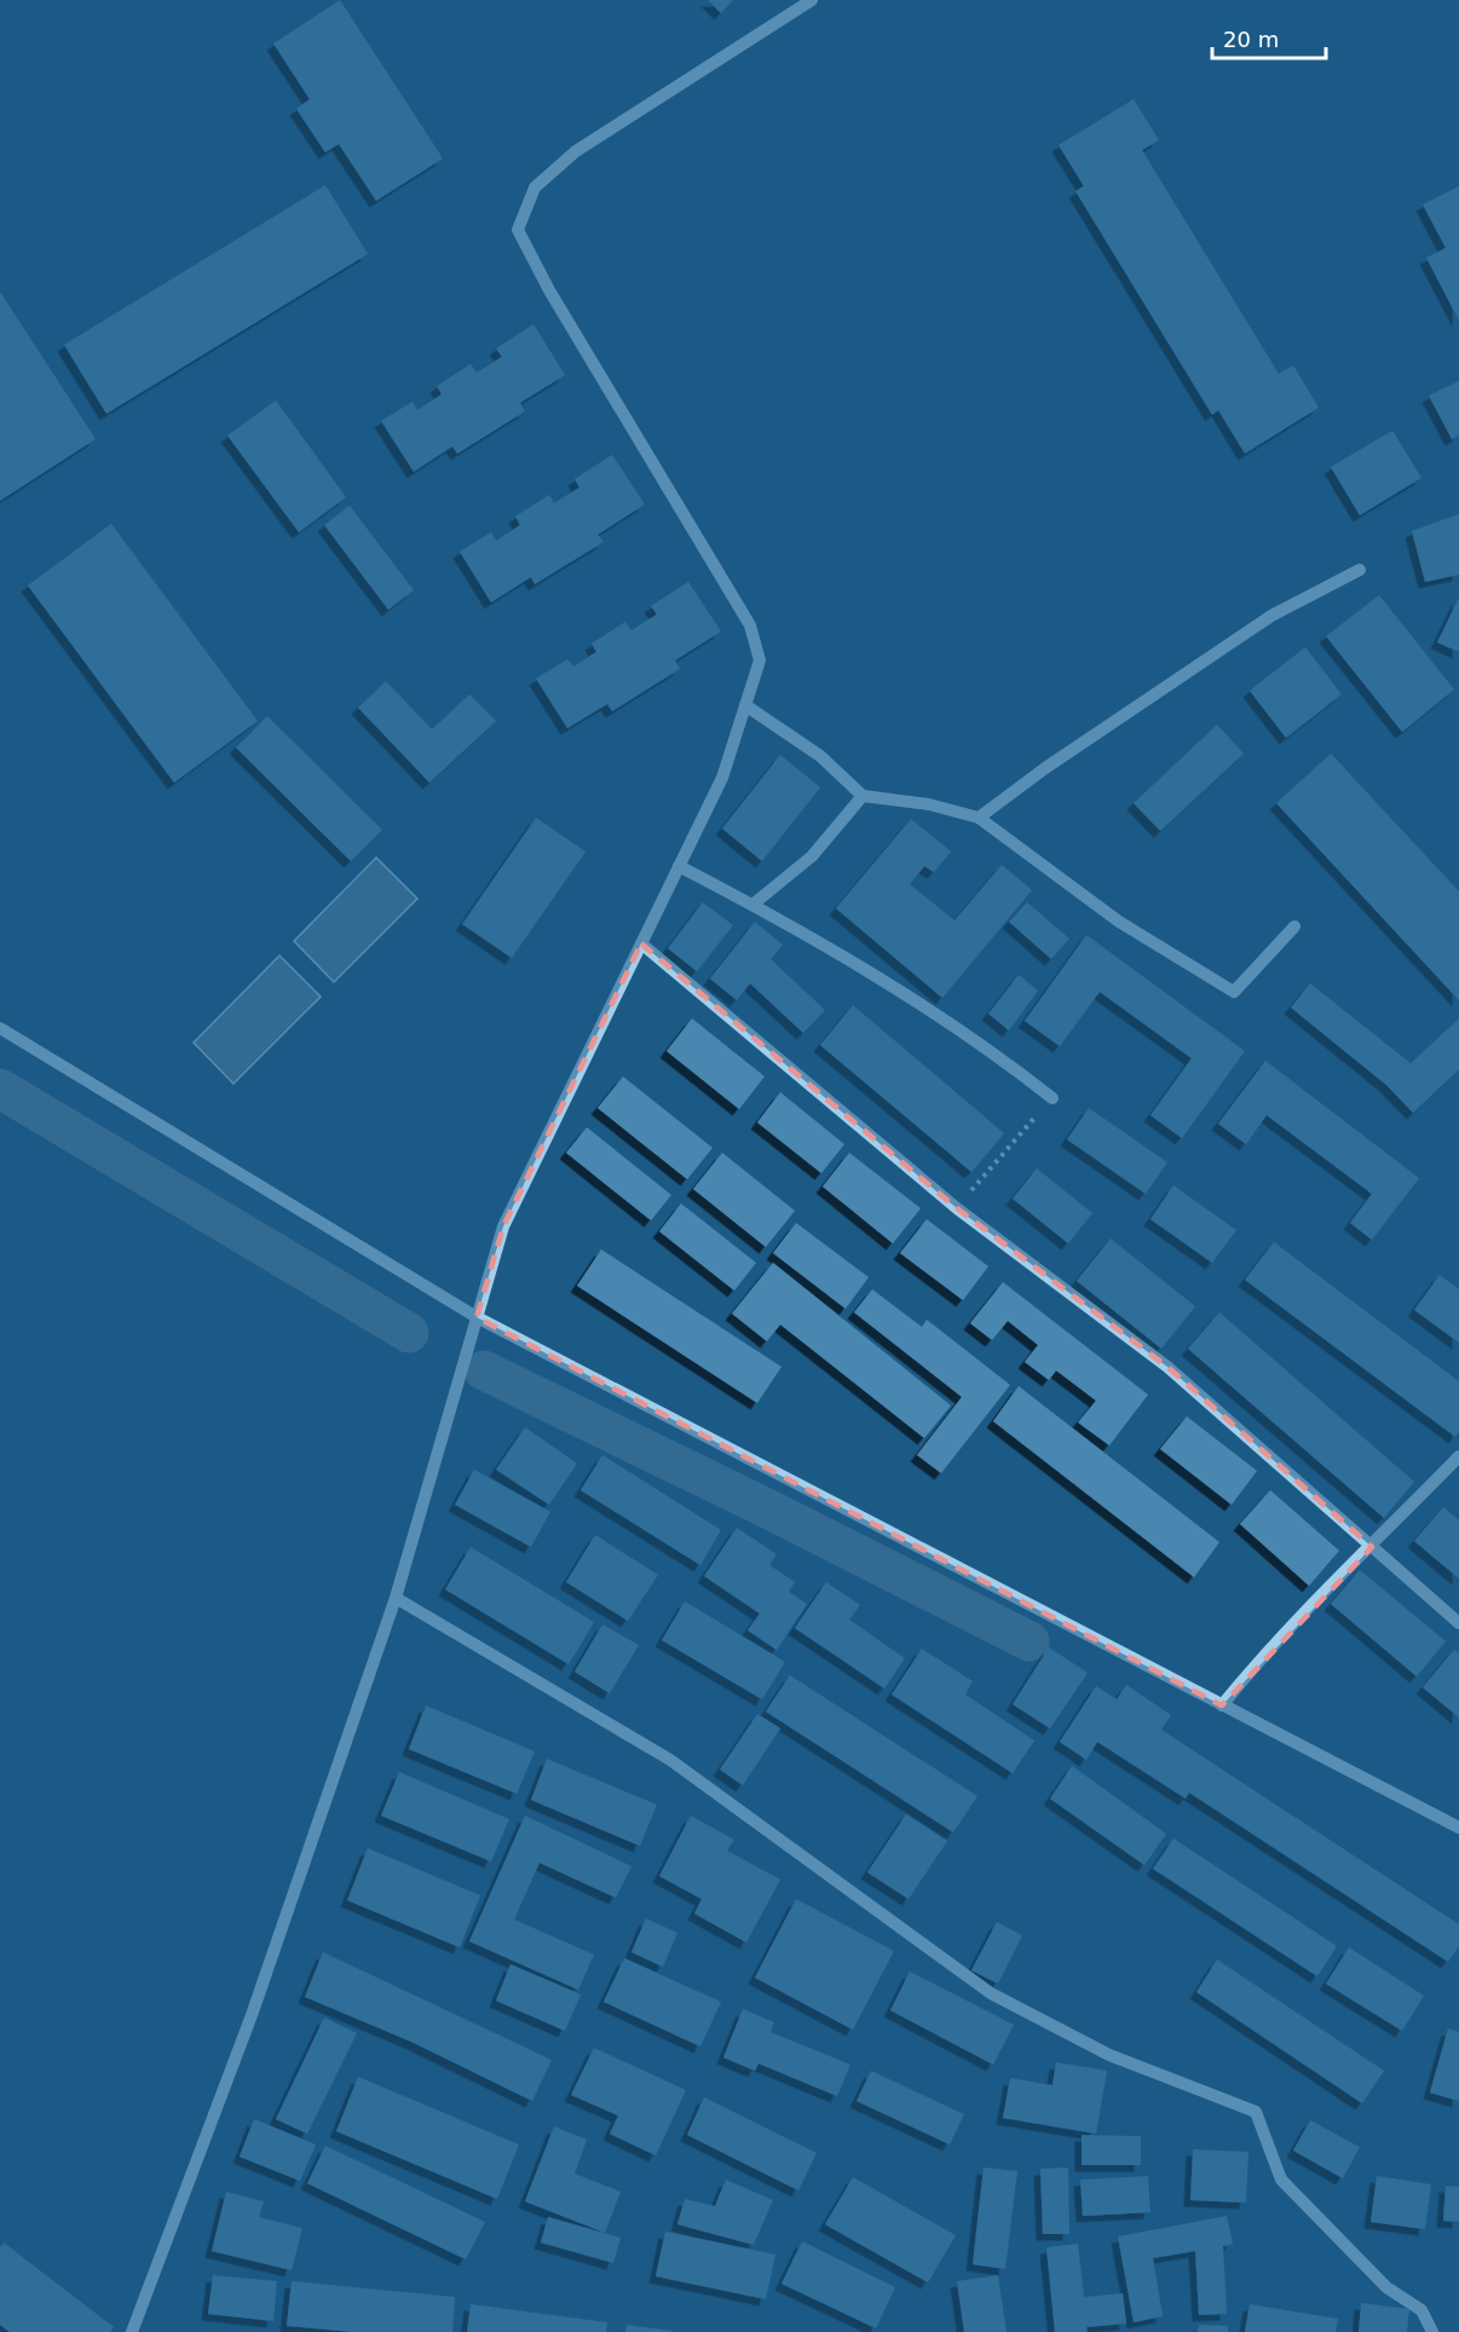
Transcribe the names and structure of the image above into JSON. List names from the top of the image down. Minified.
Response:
{"scale_bar":"20 m"}
